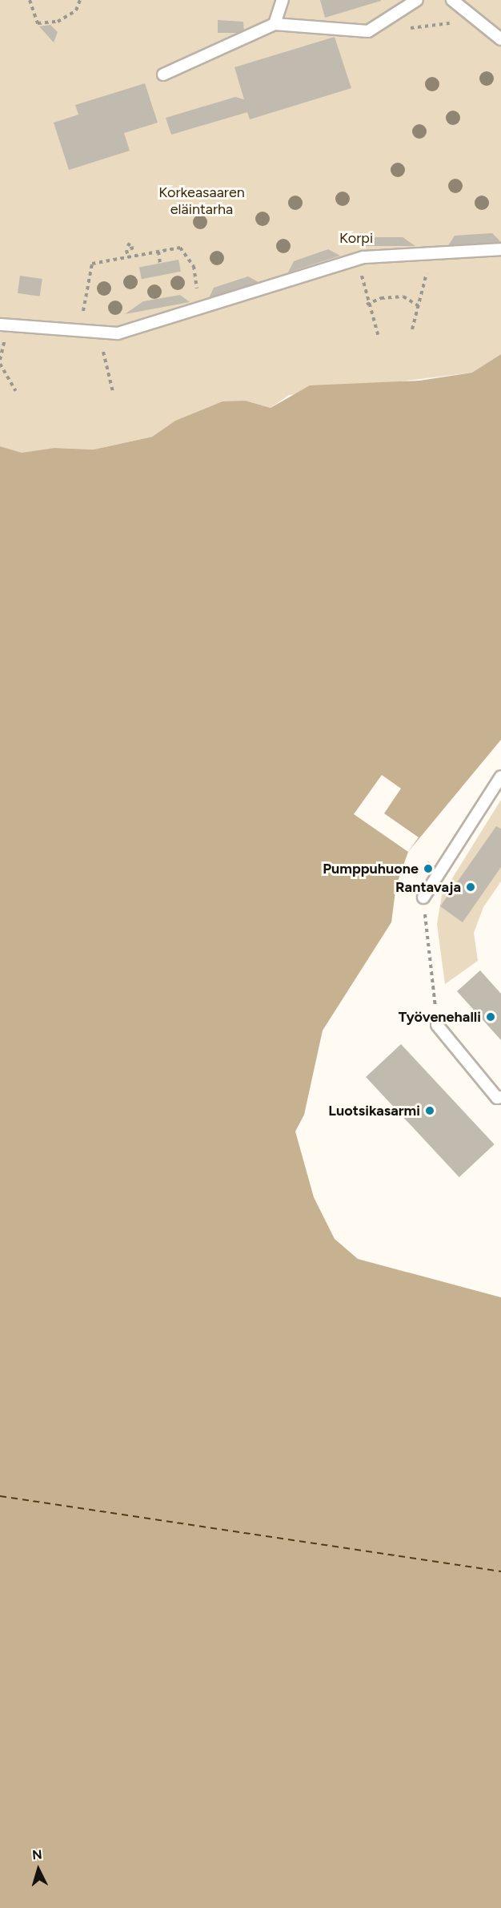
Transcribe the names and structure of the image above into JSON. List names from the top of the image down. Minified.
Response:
{"parks":["Korkeasaaren eläintarha","Korpi"],"places":["Pumppuhuone","Rantavaja","Työvenehalli","Luotsikasarmi"],"north":"top"}
